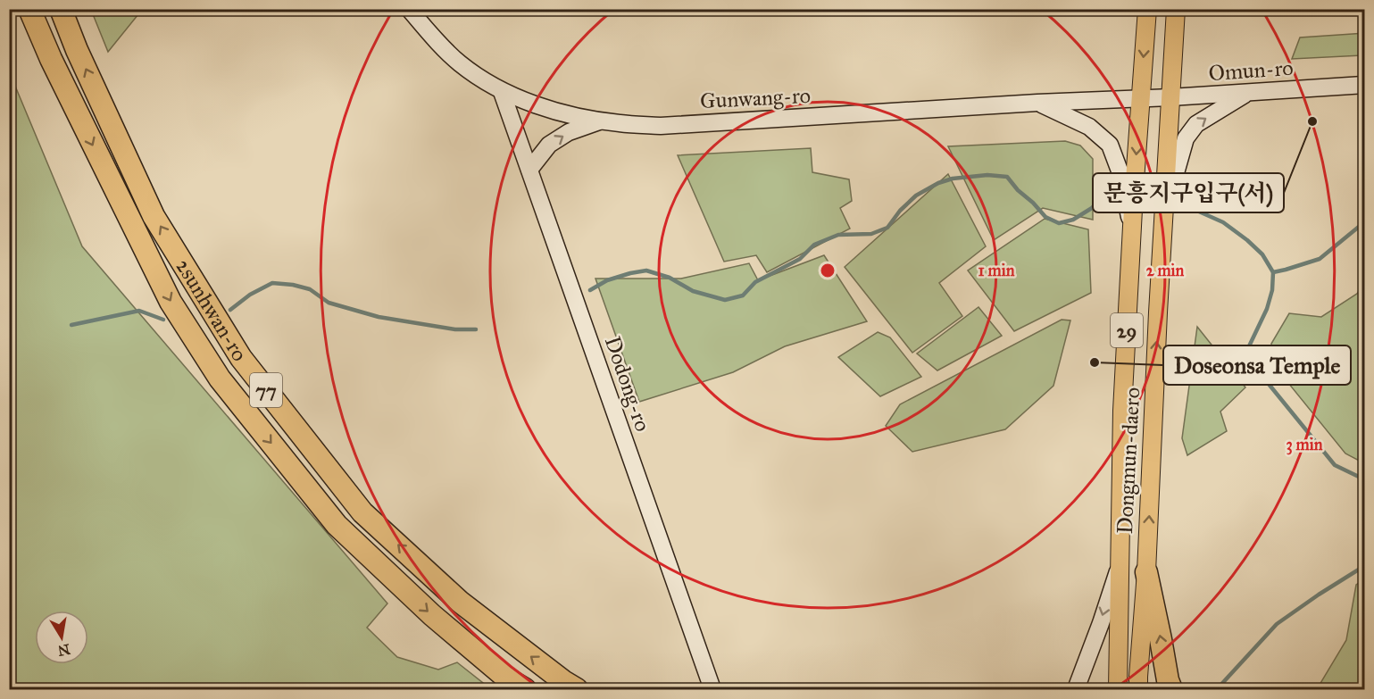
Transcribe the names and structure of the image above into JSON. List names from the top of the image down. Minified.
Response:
{"streets":{"highway":["2sunhwan-ro","77"],"main road":["Omun-ro","Gunwang-ro","29","Dodong-ro","Dongmun-daero"]},"crossings":[["Omun-ro","Gunwang-ro"],["Omun-ro","Dongmun-daero"],["Gunwang-ro","Dodong-ro"],["Gunwang-ro","Dongmun-daero"]],"places":["문흥지구입구(서)","Doseonsa Temple"],"north":"bottom","rings":["1 min","2 min","3 min"]}
